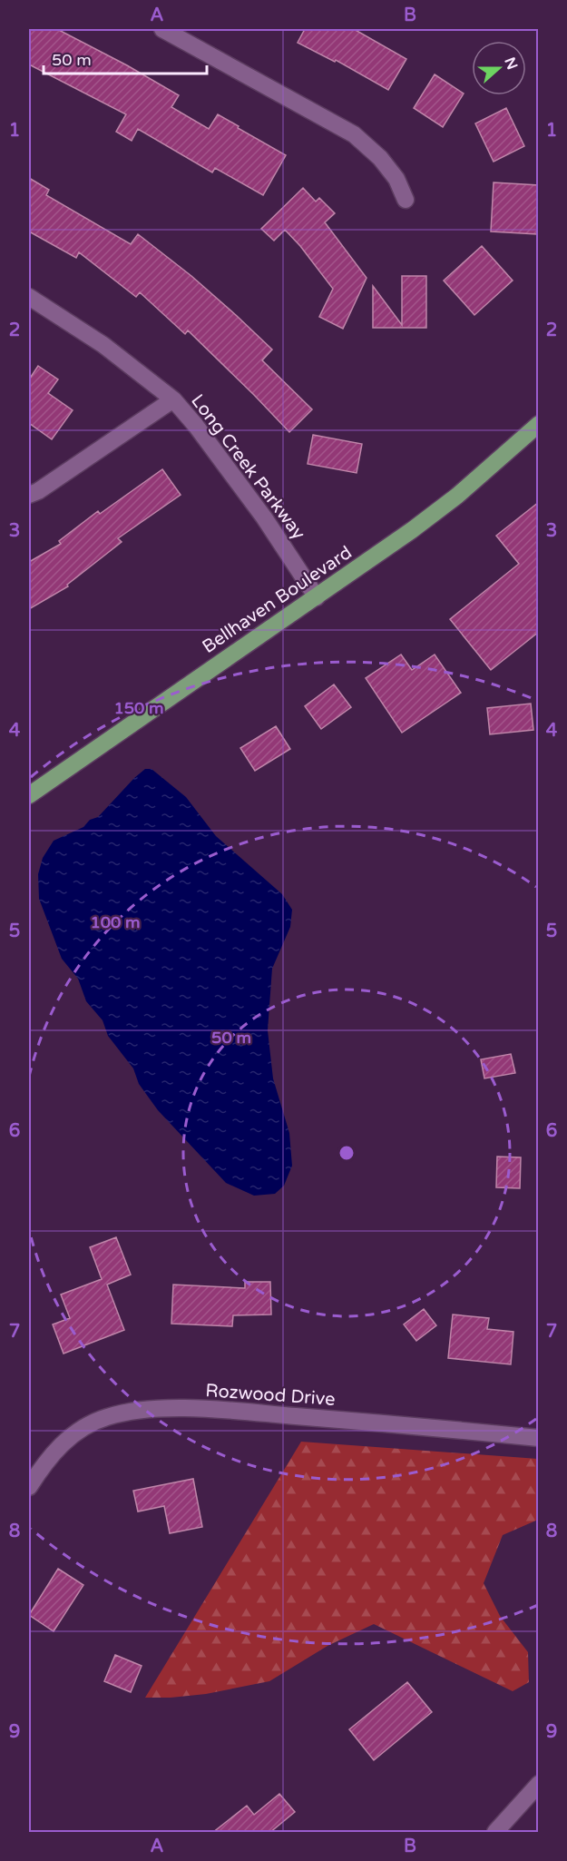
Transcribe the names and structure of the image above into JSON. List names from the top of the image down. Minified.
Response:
{"streets":{"main road":["Bellhaven Boulevard"],"street":["Long Creek Parkway","Rozwood Drive"]},"crossings":[["Long Creek Parkway","Bellhaven Boulevard"]],"scale_bar":"50 m","north":"right","grid":{"columns":["A","B"],"rows":["1","2","3","4","5","6","7","8","9"]},"rings":["150 m","100 m","50 m"]}
